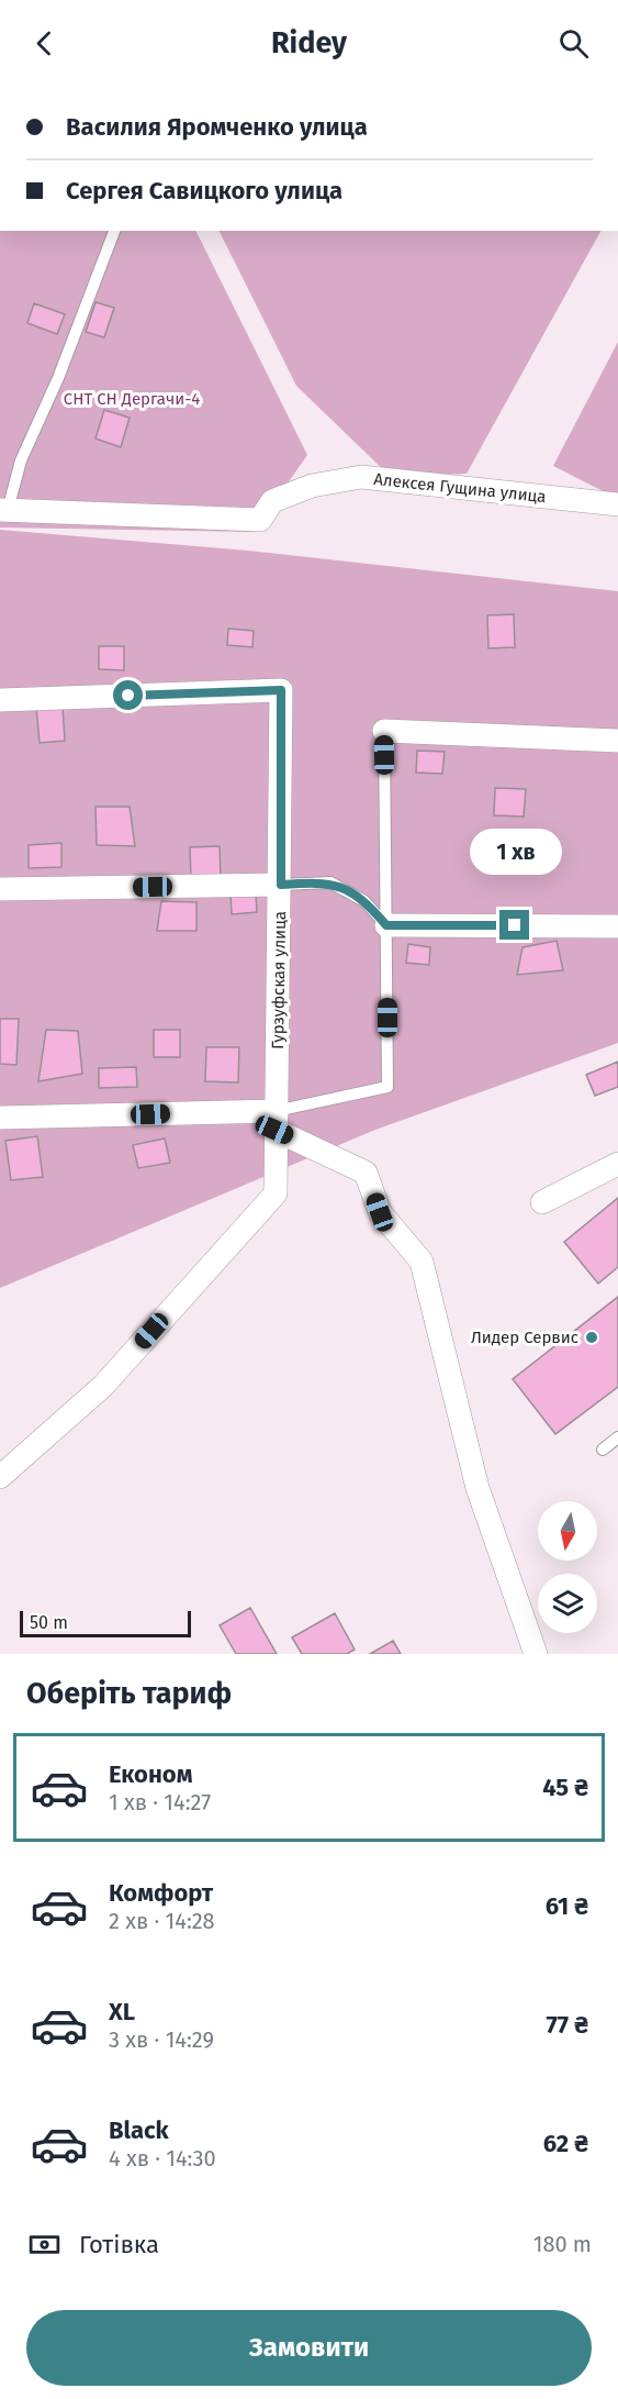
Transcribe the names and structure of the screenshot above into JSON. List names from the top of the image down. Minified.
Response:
{"streets":{"street":["Алексея Гущина улица","Гурзуфская улица"]},"parks":["СНТ СН Дергачи-4"],"places":["Лидер Сервис"],"scale_bar":"50 m","north":"bottom","page":{"header":"Ridey","banner":["Василия Яромченко улица","Сергея Савицкого улица"],"bubble":"1 хв","scale":"50 m","heading":"Оберіть тариф","list":[{"name":"Економ","note":"1 хв · 14:27","value":"45 ₴"},{"name":"Комфорт","note":"2 хв · 14:28","value":"61 ₴"},{"name":"XL","note":"3 хв · 14:29","value":"77 ₴"},{"name":"Black","note":"4 хв · 14:30","value":"62 ₴"}],"pay":["Готівка","180 m"],"buttons":"Замовити"}}
